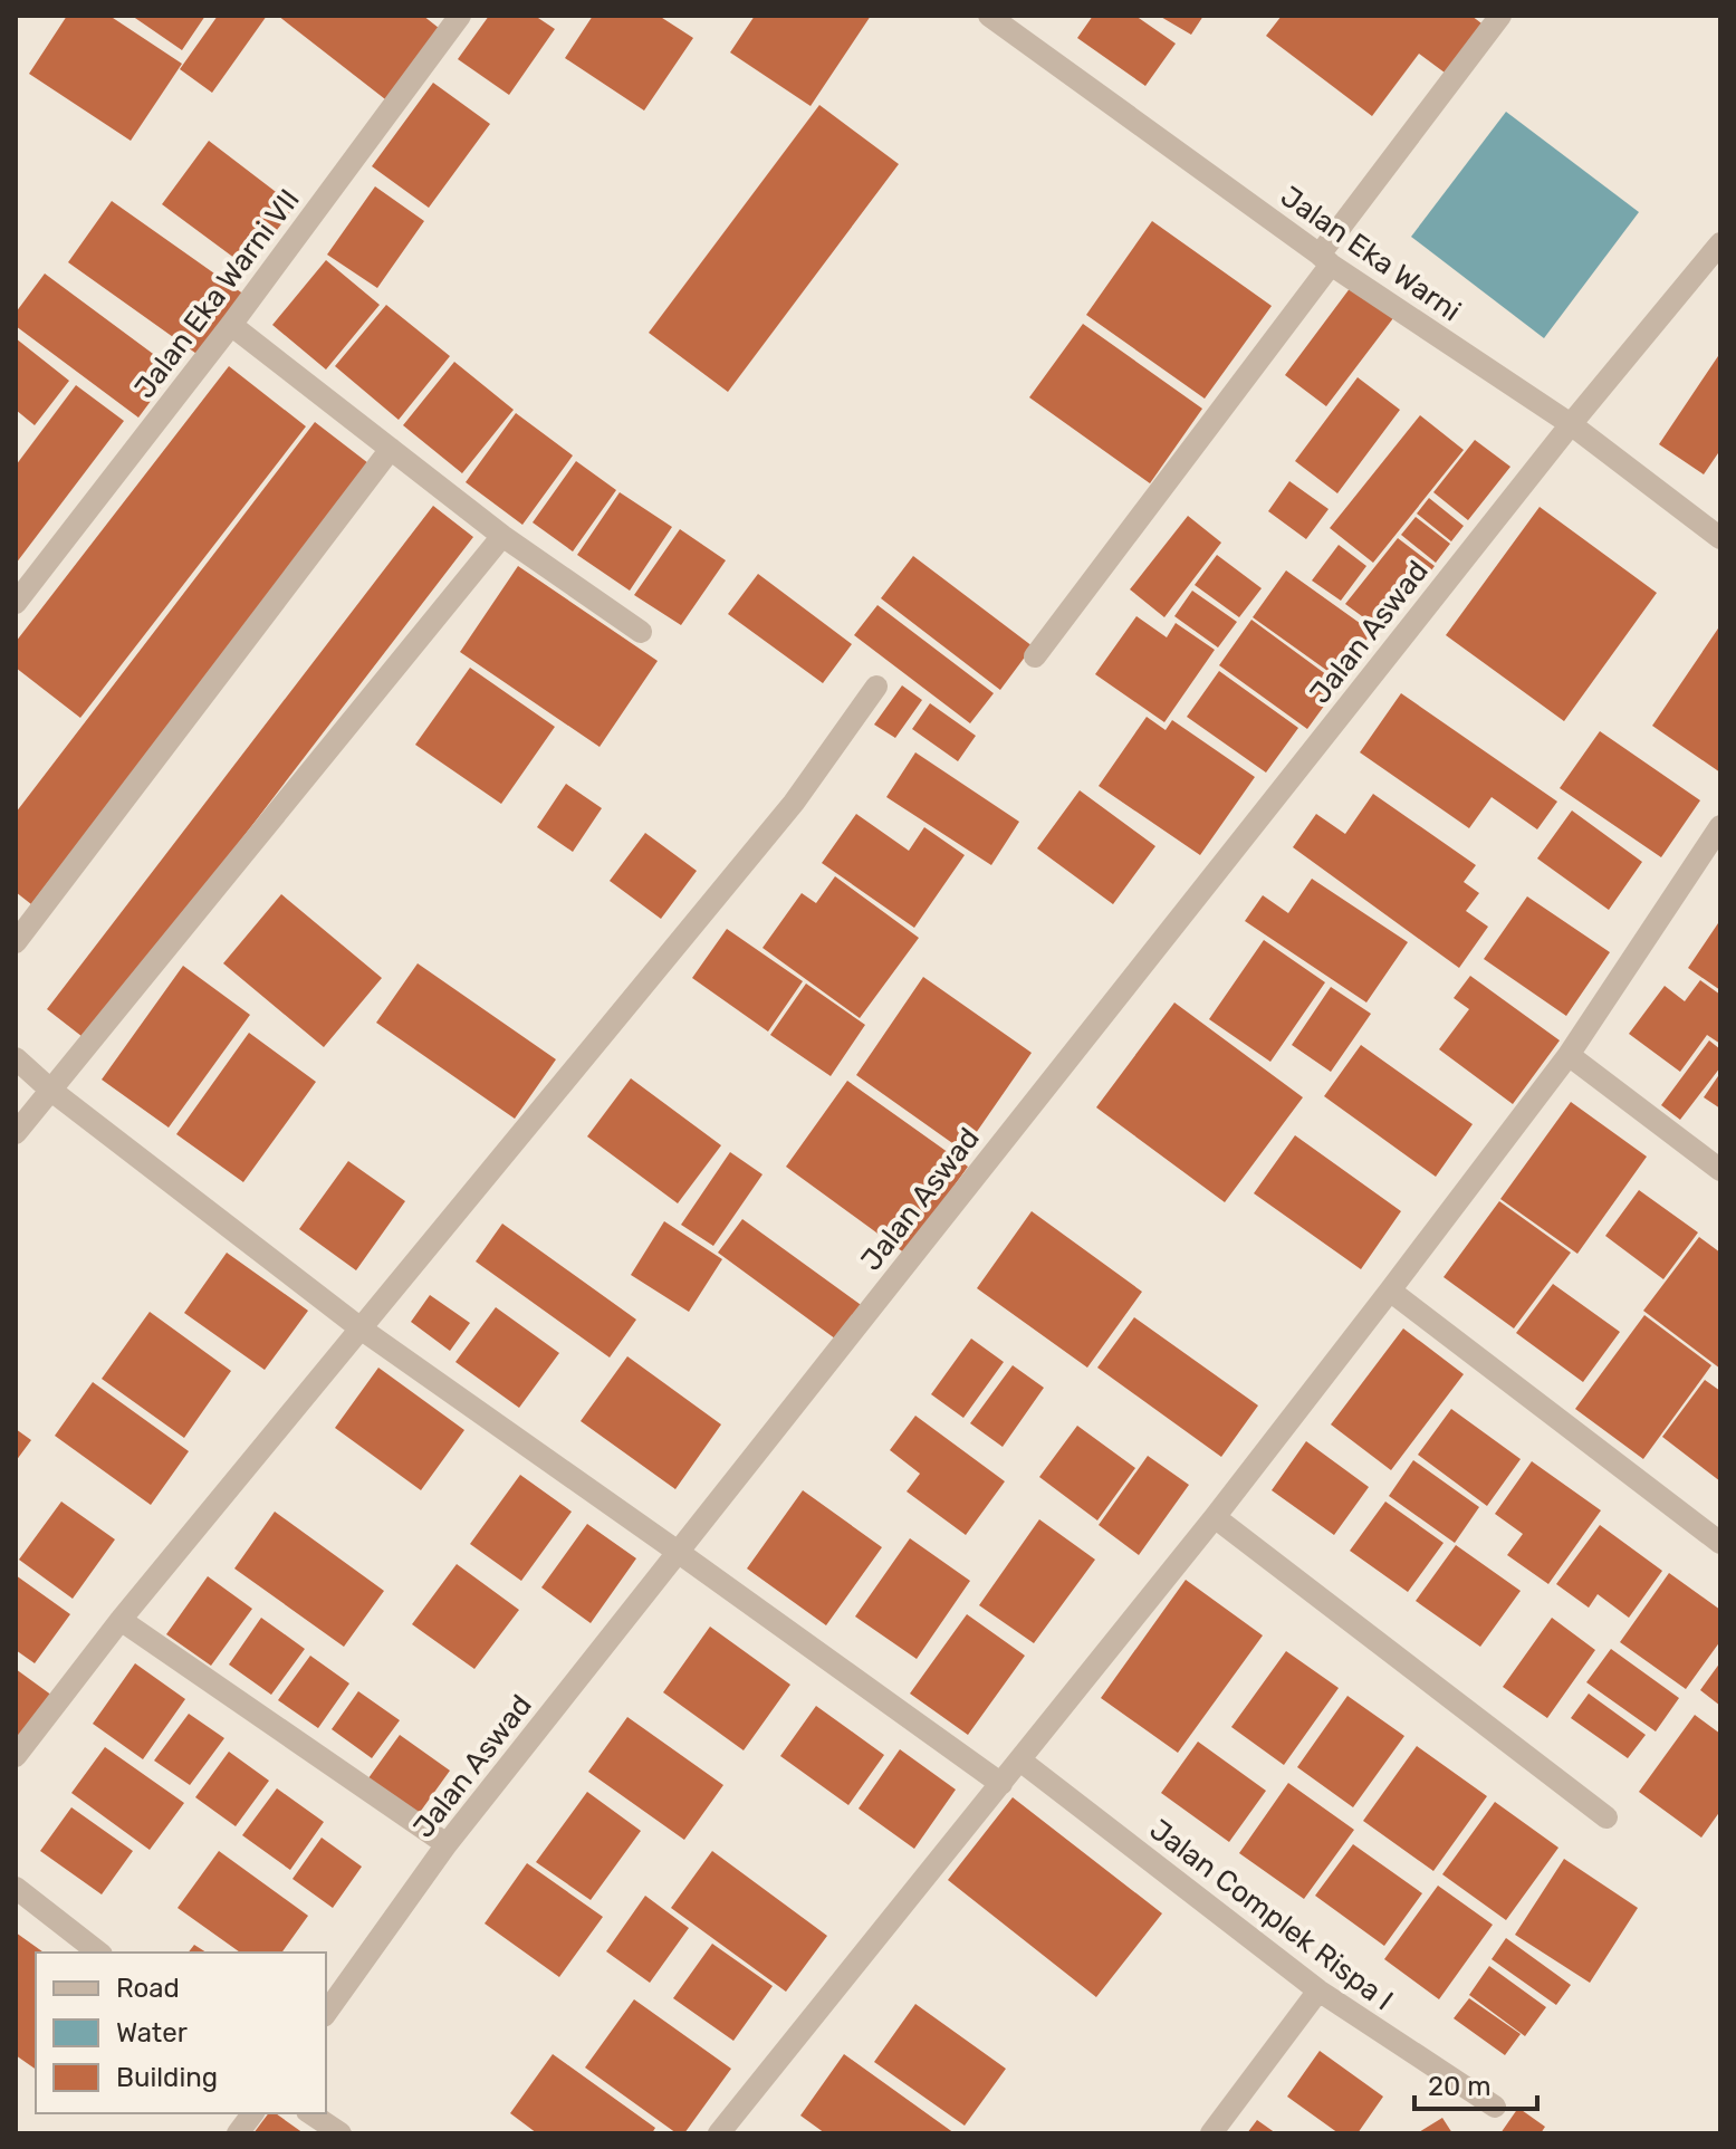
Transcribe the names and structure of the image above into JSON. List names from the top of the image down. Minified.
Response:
{"streets":{"street":["Jalan Eka Warni","Jalan Eka Warni VII","Jalan Aswad","Jalan Complek Rispa I"]},"crossings":[["Jalan Eka Warni","Jalan Aswad"]],"legend":["Road","Water","Building"],"scale_bar":"20 m"}
